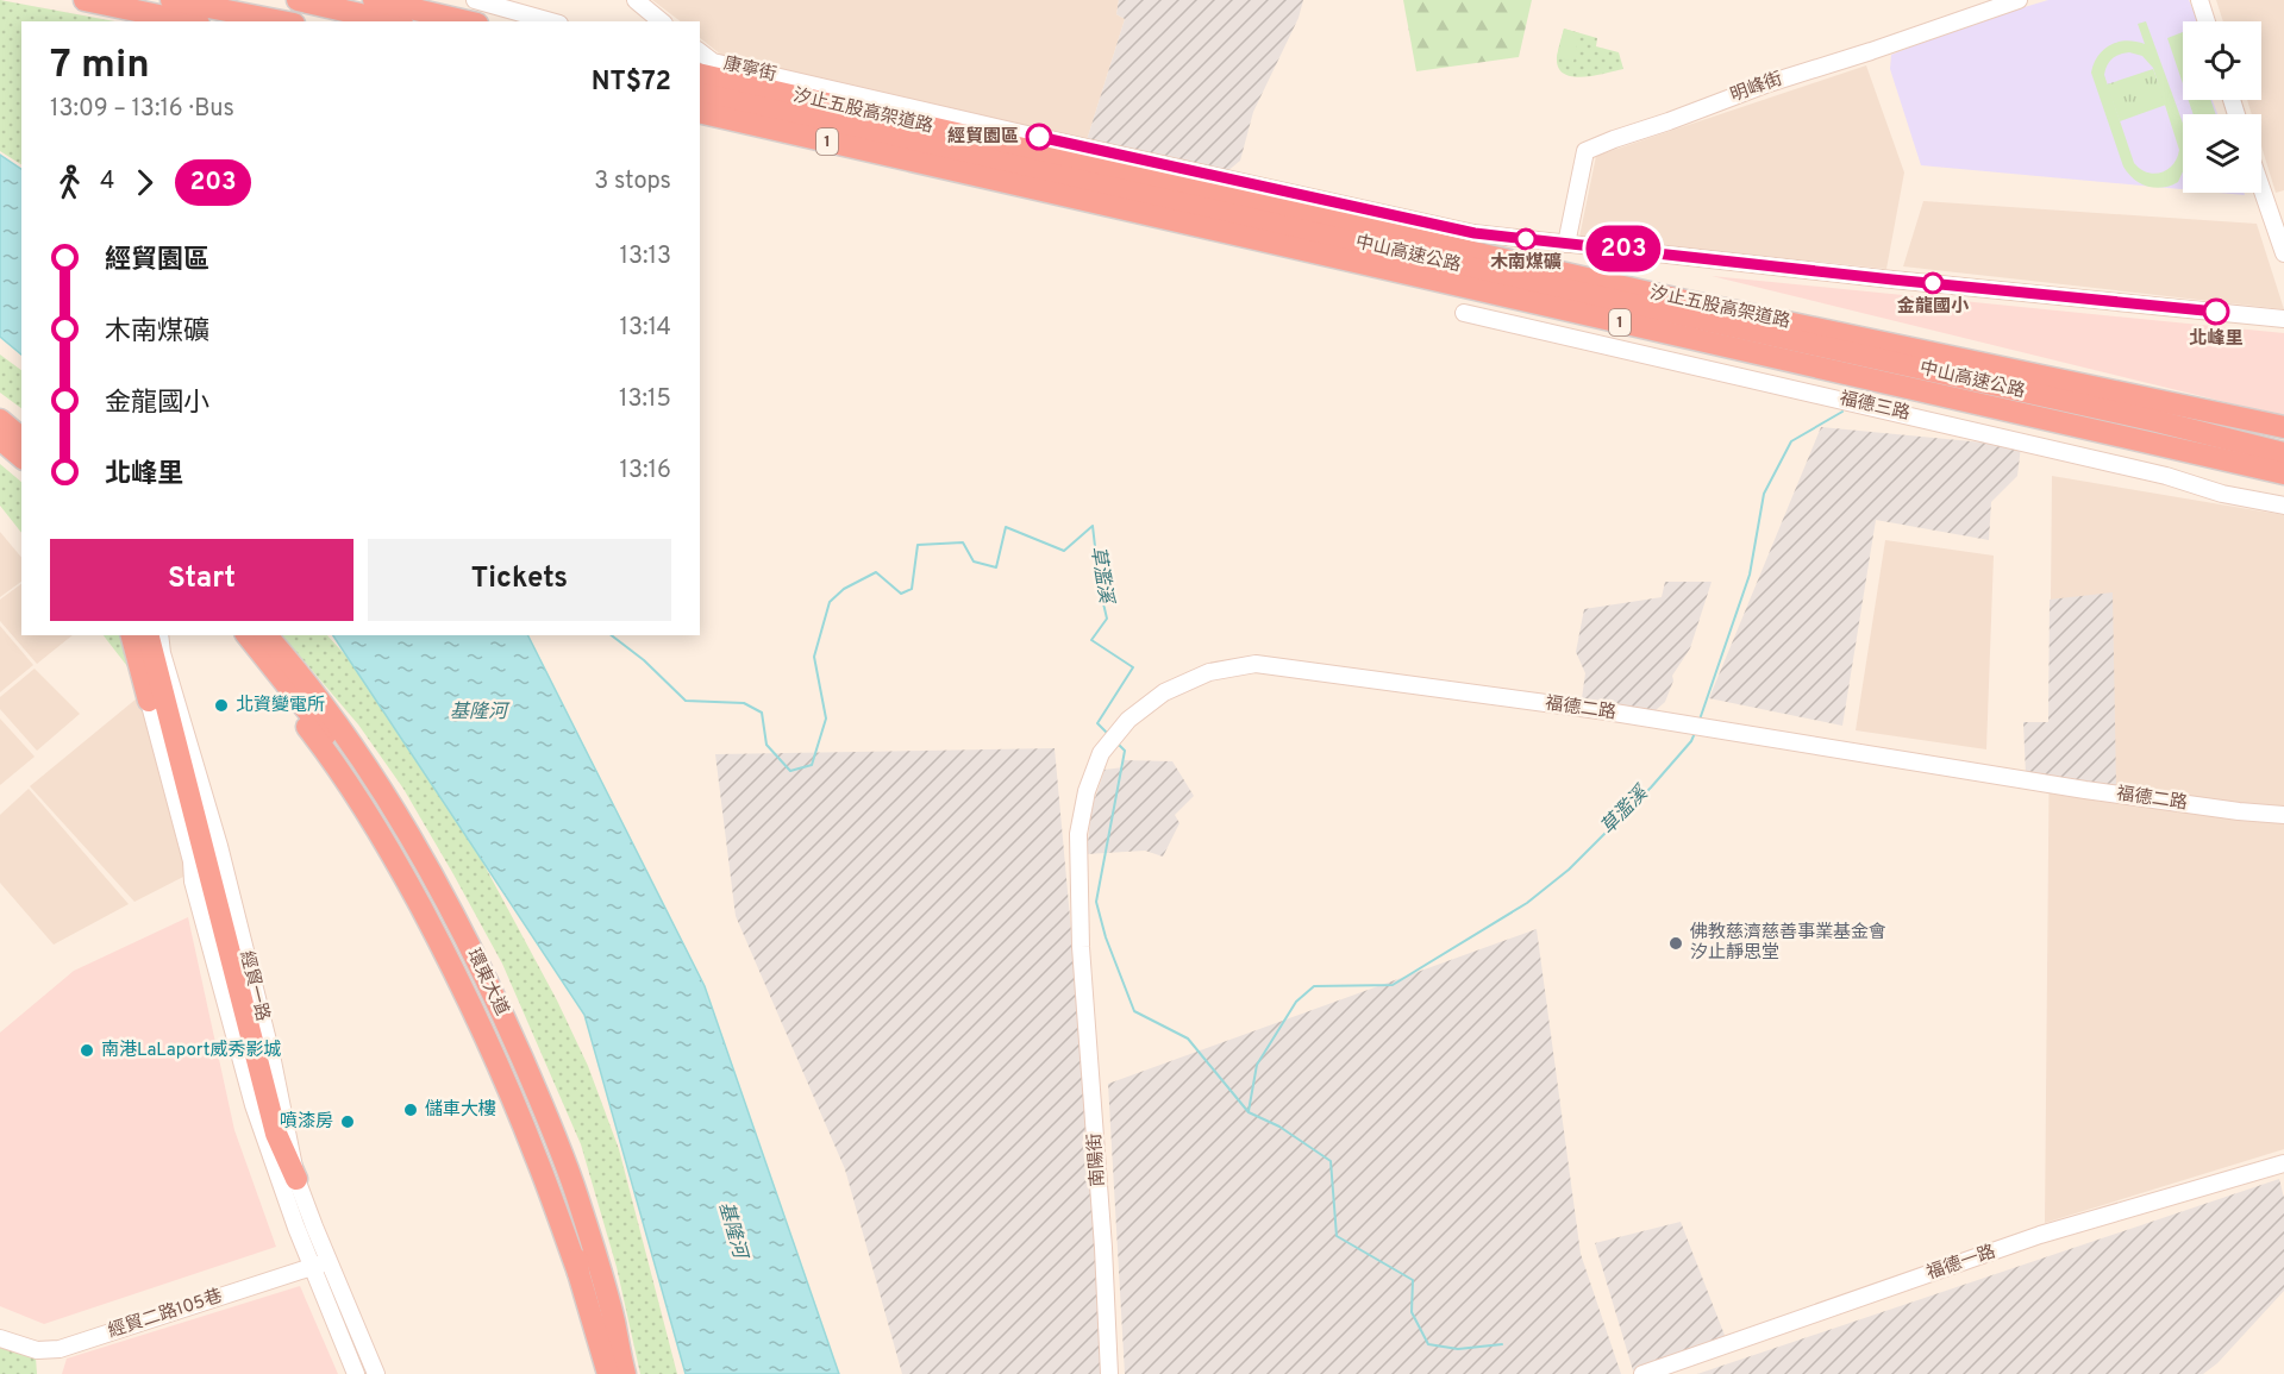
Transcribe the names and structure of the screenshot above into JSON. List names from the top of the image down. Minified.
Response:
{"streets":{"highway":["汐止五股高架道路","1","中山高速公路","環東大道"],"street":["康寧街","明峰街","福德三路","福德二路","經貿一路","南陽街","福德一路","經貿二路105巷"]},"crossings":[["康寧街","明峰街"],["康寧街","汐止五股高架道路"],["汐止五股高架道路","中山高速公路"],["福德二路","南陽街"],["經貿一路","經貿二路105巷"]],"water":["草濫溪","基隆河"],"places":["經貿園區","木南煤礦","金龍國小","北峰里","北資變電所","佛教慈濟慈善事業基金會 汐止靜思堂","南港LaLaport威秀影城","儲車大樓","噴漆房"],"lines":["bus line 203"],"page":{"on_map":"203","heading":["7 min","13:09 – 13:16 · Bus","NT$72"],"legs":["4","203","3 stops"],"list":[{"name":"經貿園區","value":"13:13"},{"name":"木南煤礦","value":"13:14"},{"name":"金龍國小","value":"13:15"},{"name":"北峰里","value":"13:16"}],"buttons":["Start","Tickets"]}}
